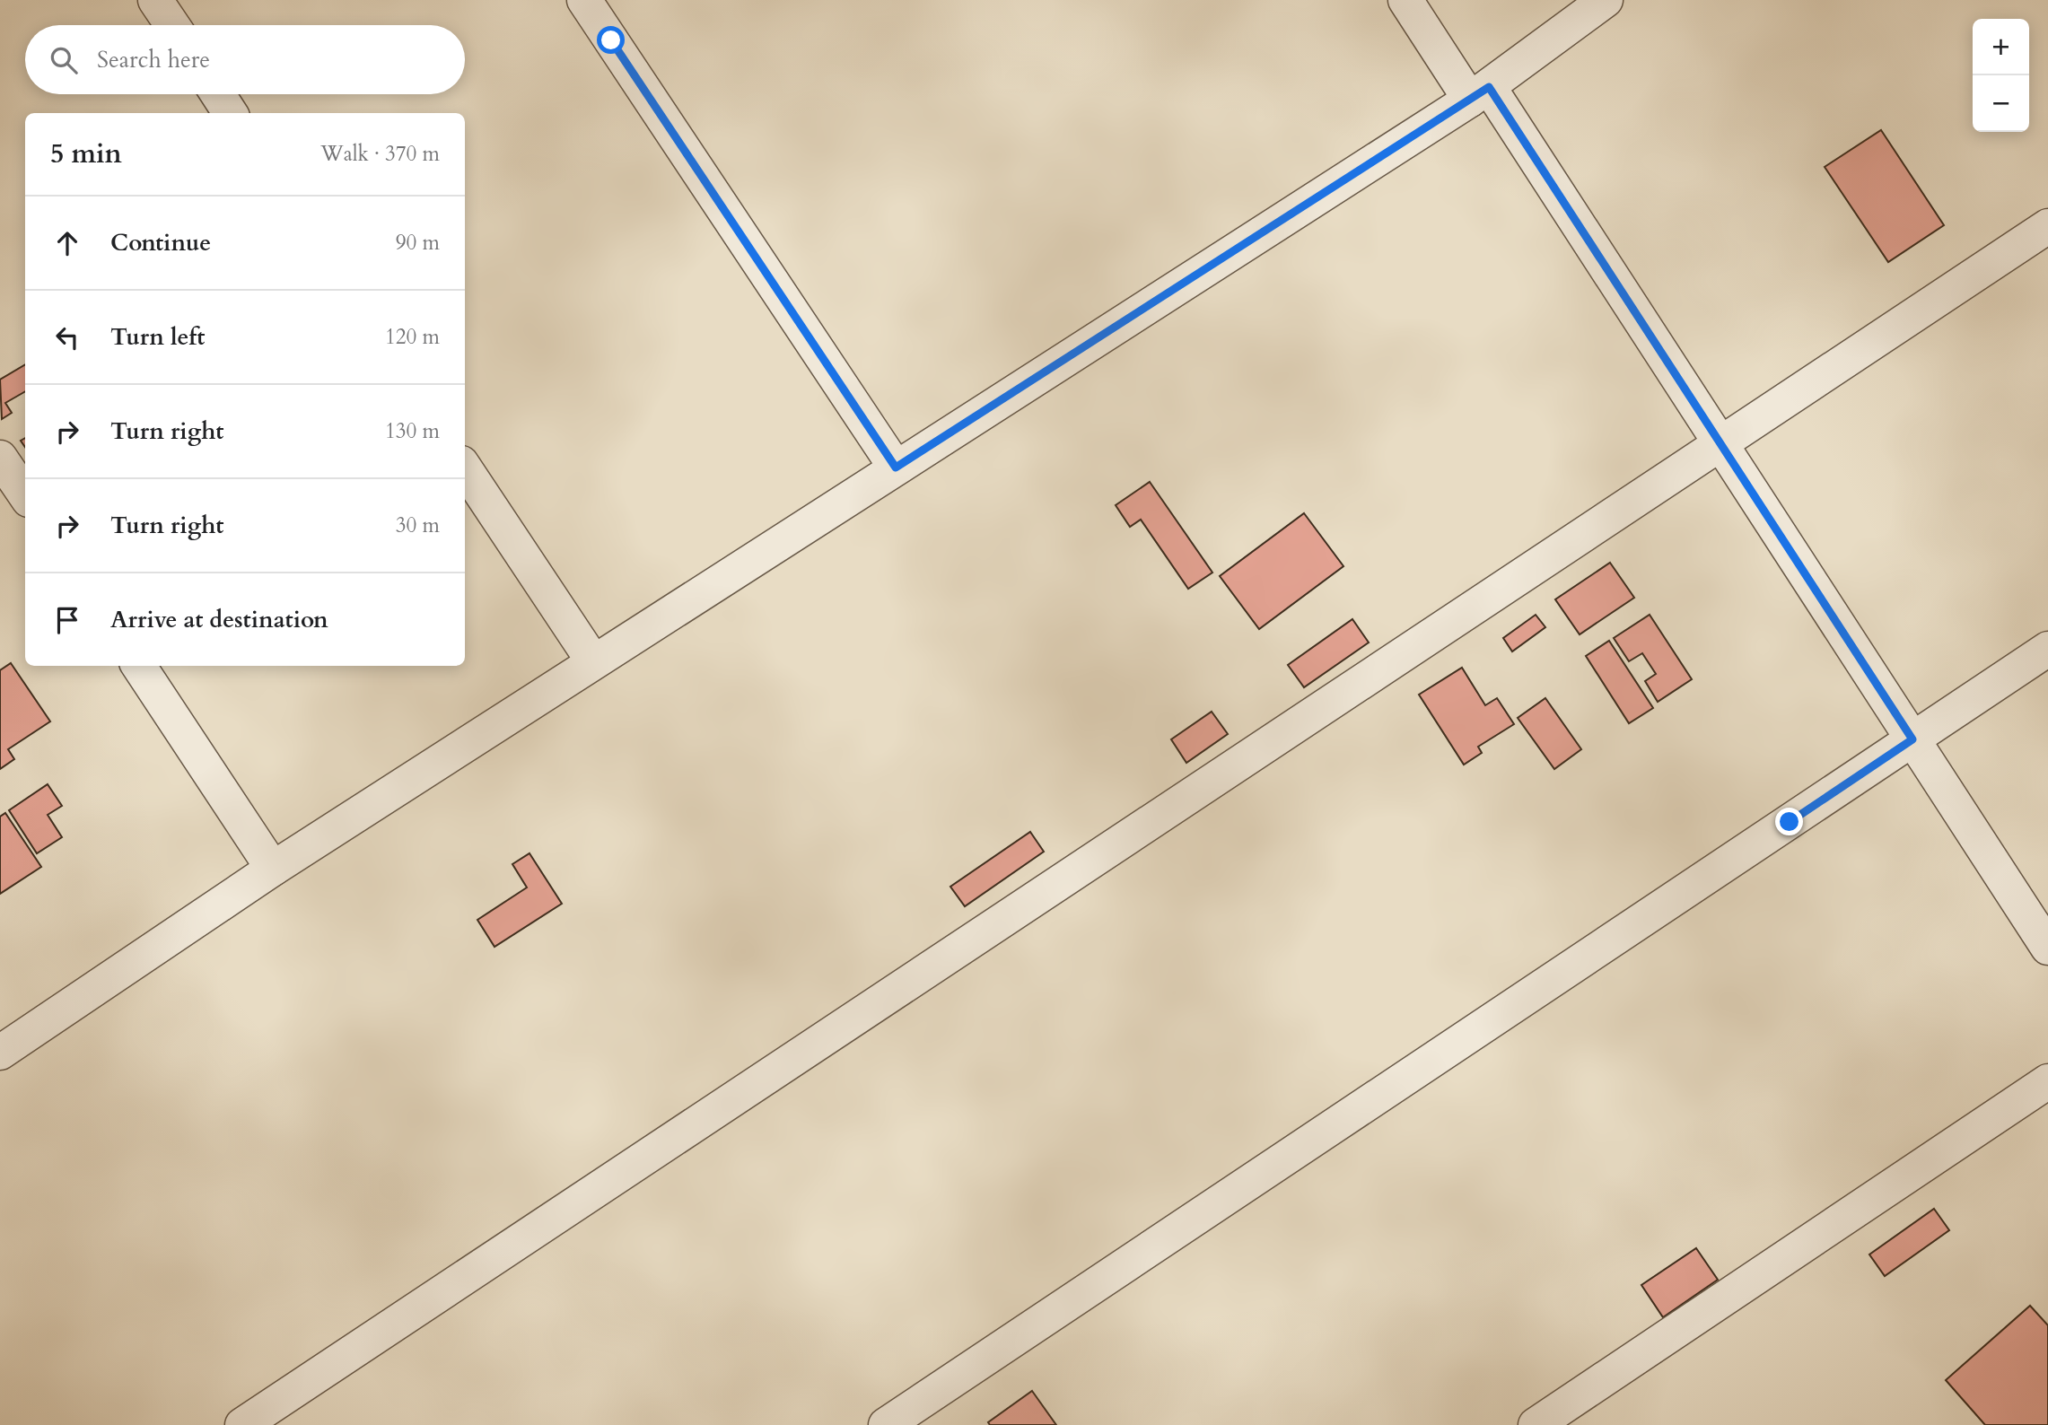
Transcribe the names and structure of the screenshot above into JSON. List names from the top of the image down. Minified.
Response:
{"page":{"map_buttons":["+","−"],"search":"Search here","heading":["5 min","Walk · 370 m"],"list":[["Continue","90 m"],["Turn left","120 m"],["Turn right","130 m"],["Turn right","30 m"],"Arrive at destination"]}}
